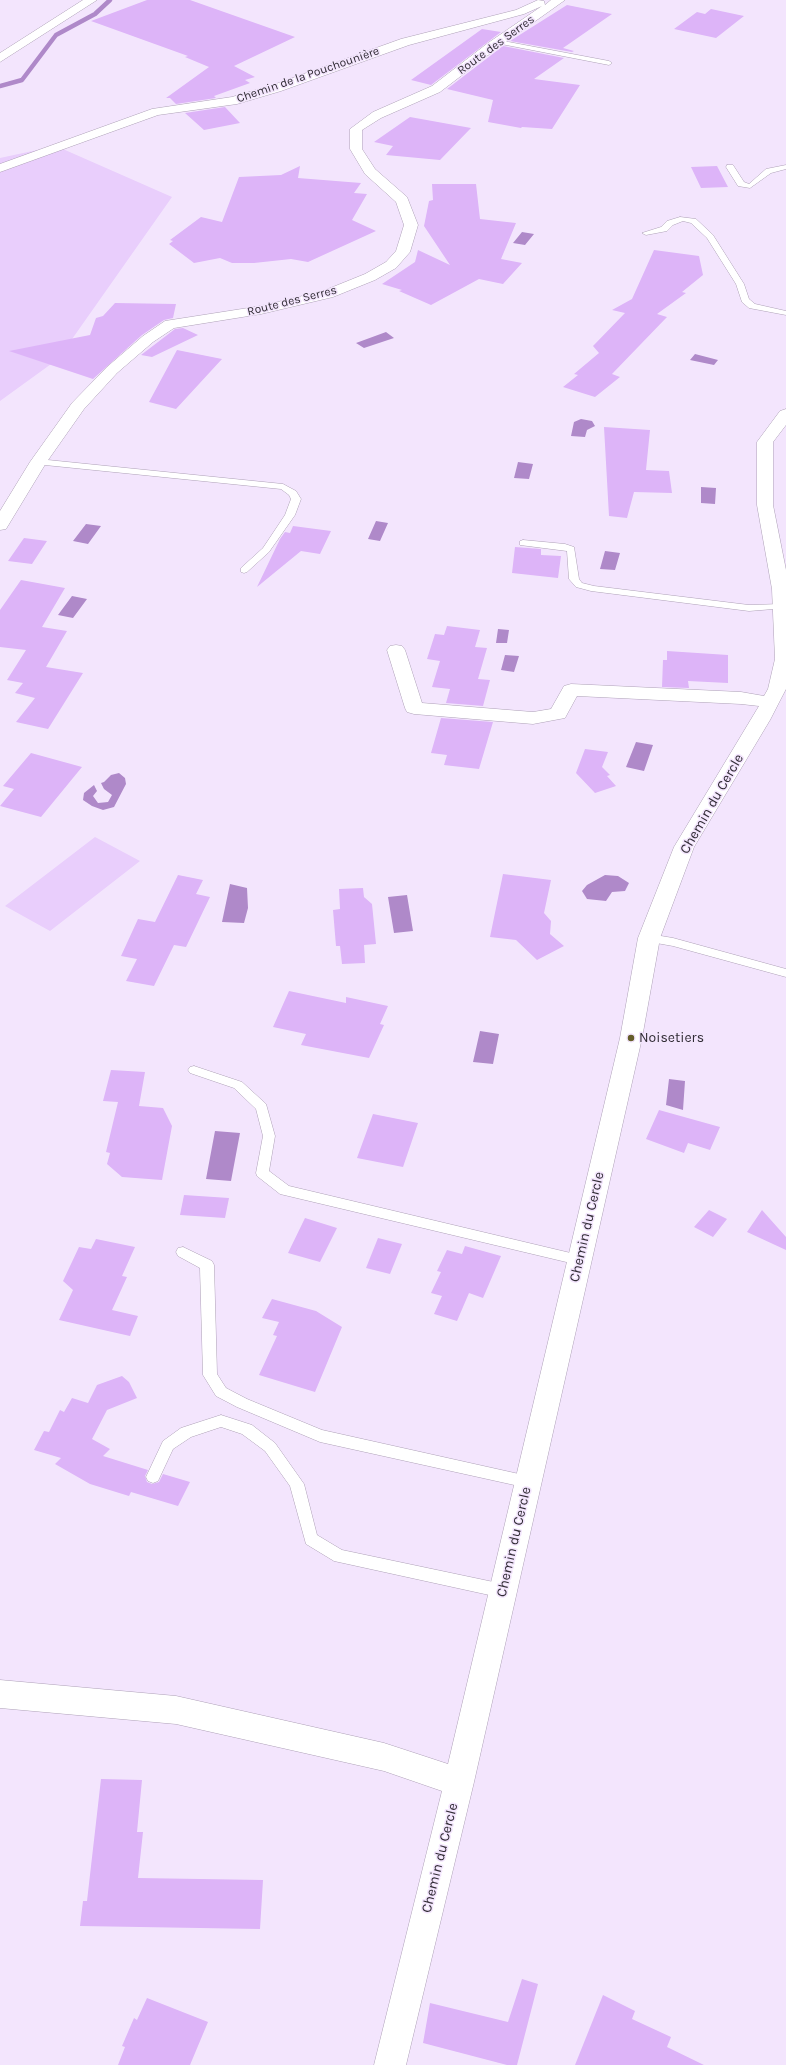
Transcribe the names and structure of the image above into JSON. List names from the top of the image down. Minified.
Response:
{"streets":{"street":["Route des Serres","Chemin de la Pouchounière","Chemin du Cercle"]},"places":["Noisetiers"]}
